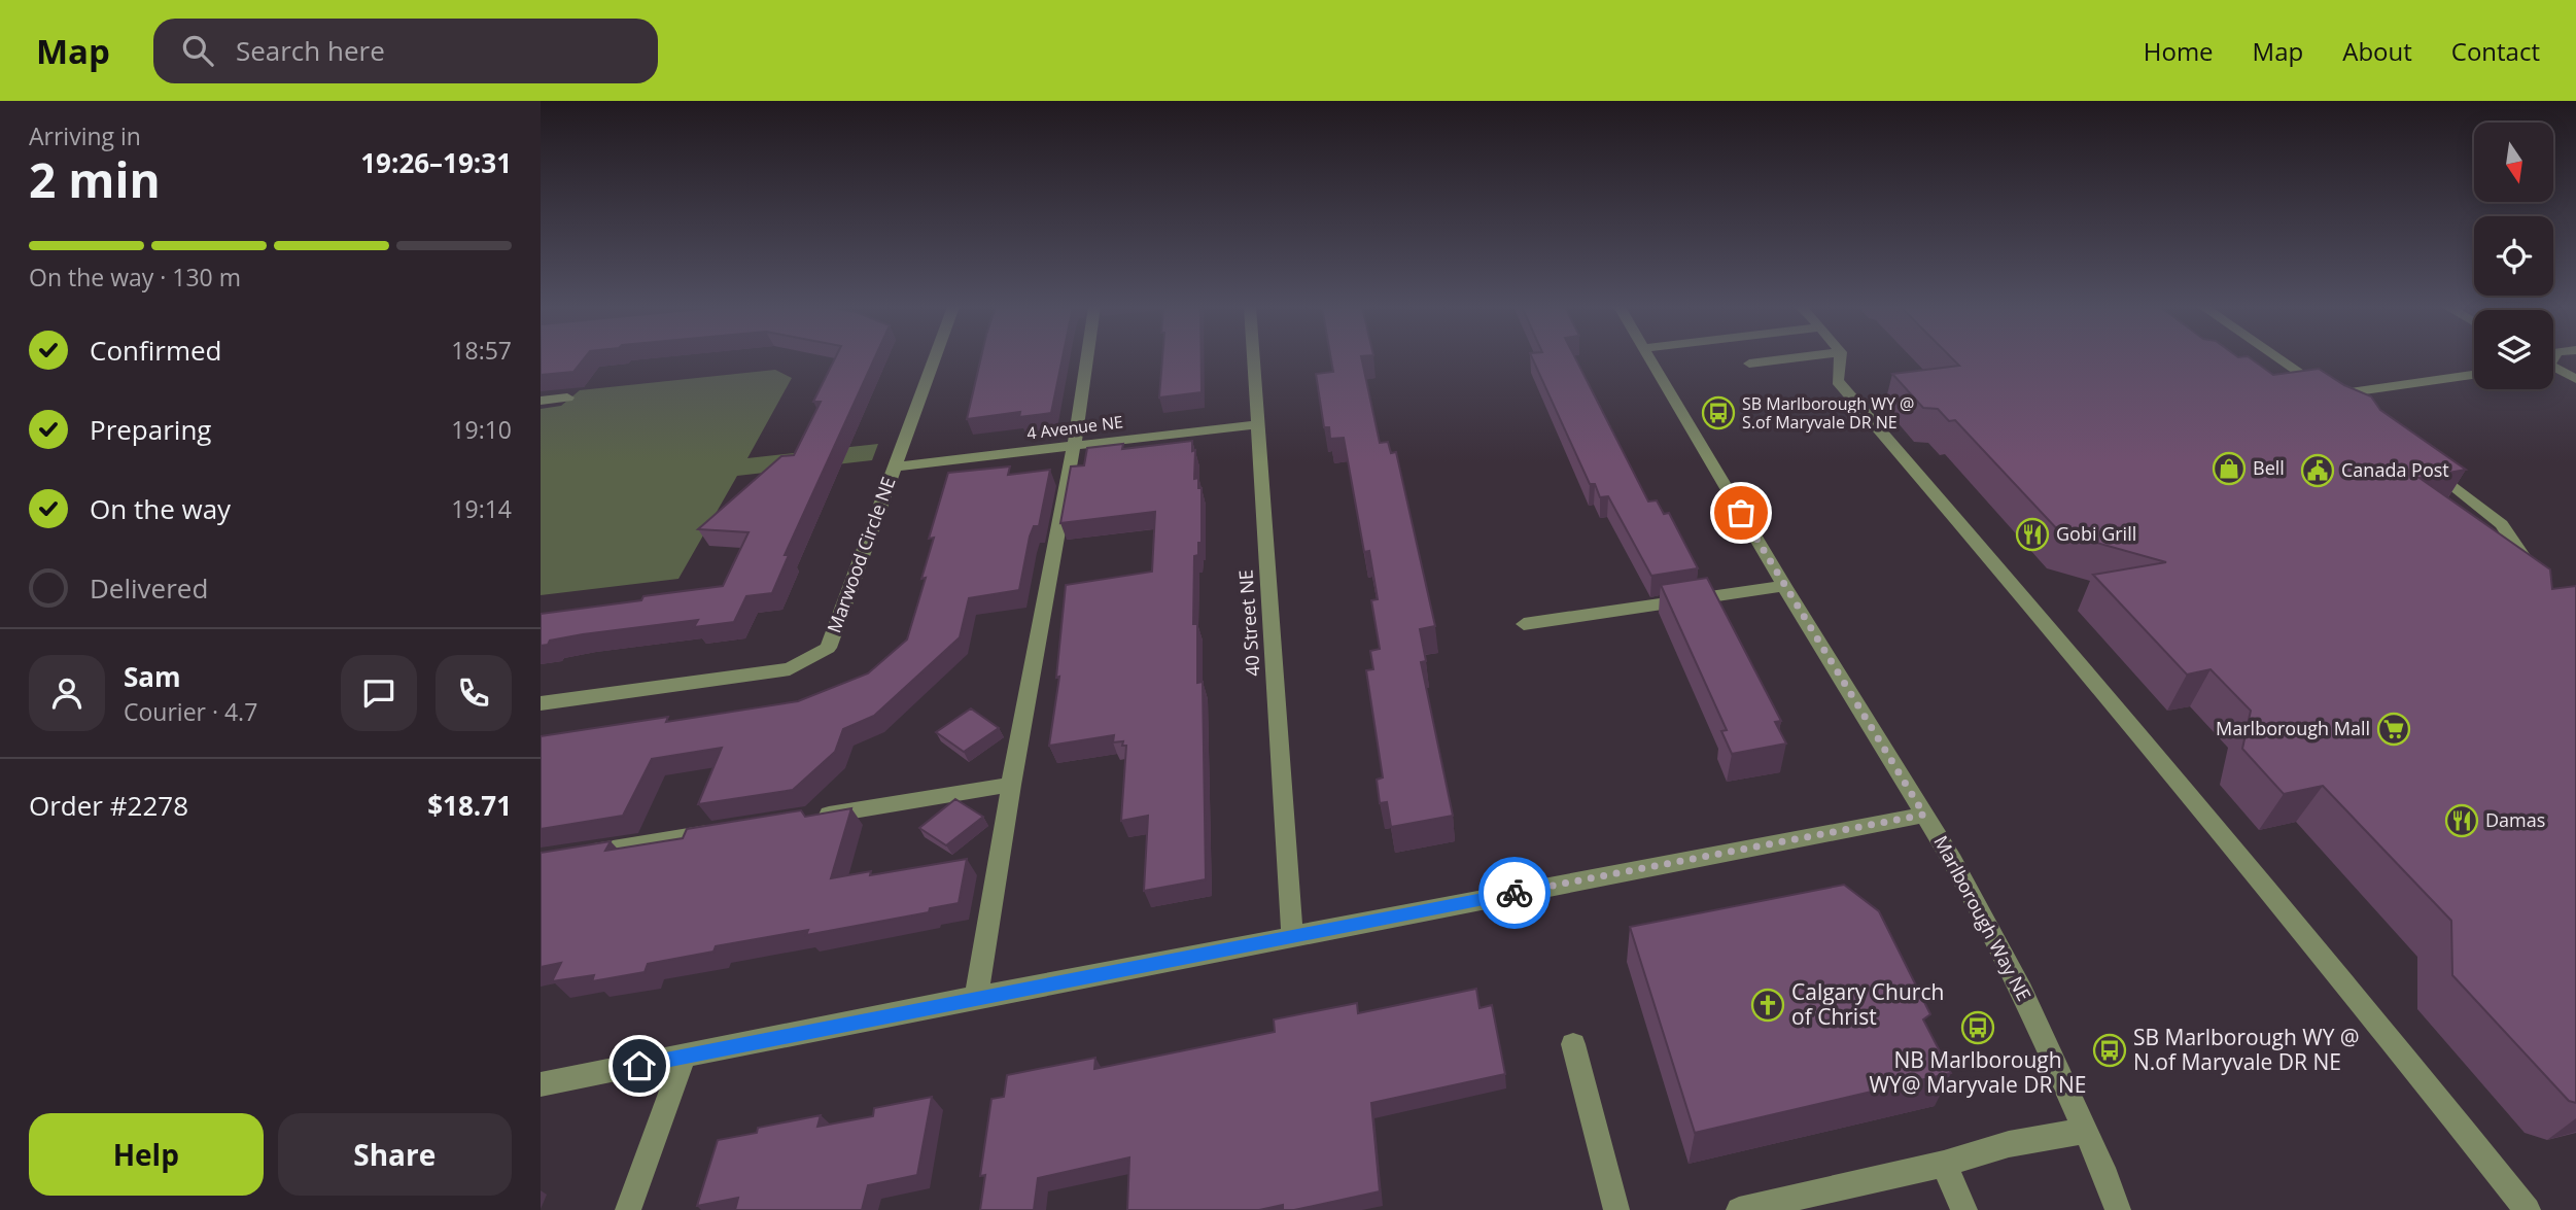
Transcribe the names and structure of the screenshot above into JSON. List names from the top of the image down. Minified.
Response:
{"streets":{"street":["4 Avenue NE","Marwood Circle NE","40 Street NE","Marlborough Way NE"]},"crossings":[["4 Avenue NE","Marwood Circle NE"],["4 Avenue NE","40 Street NE"]],"places":{"bus stop":["SB Marlborough WY @ S.of Maryvale DR NE","NB Marlborough WY@ Maryvale DR NE","SB Marlborough WY @ N.of Maryvale DR NE"],"shop":["Bell"],"public building":["Canada Post"],"restaurant":["Gobi Grill","Damas"],"supermarket":["Marlborough Mall"],"church":["Calgary Church of Christ"]},"north":"bottom","page":{"header":"Map","search":"Search here","nav":["Home","Map","About","Contact"],"heading":["2 min","Arriving in","19:26–19:31"],"panel":["Sam","Courier · 4.7","Order #2278","$18.71"],"bar":"On the way · 130 m","list":[["Confirmed","18:57"],["Preparing","19:10"],["On the way","19:14"],"Delivered"],"buttons":["Help","Share"]}}
